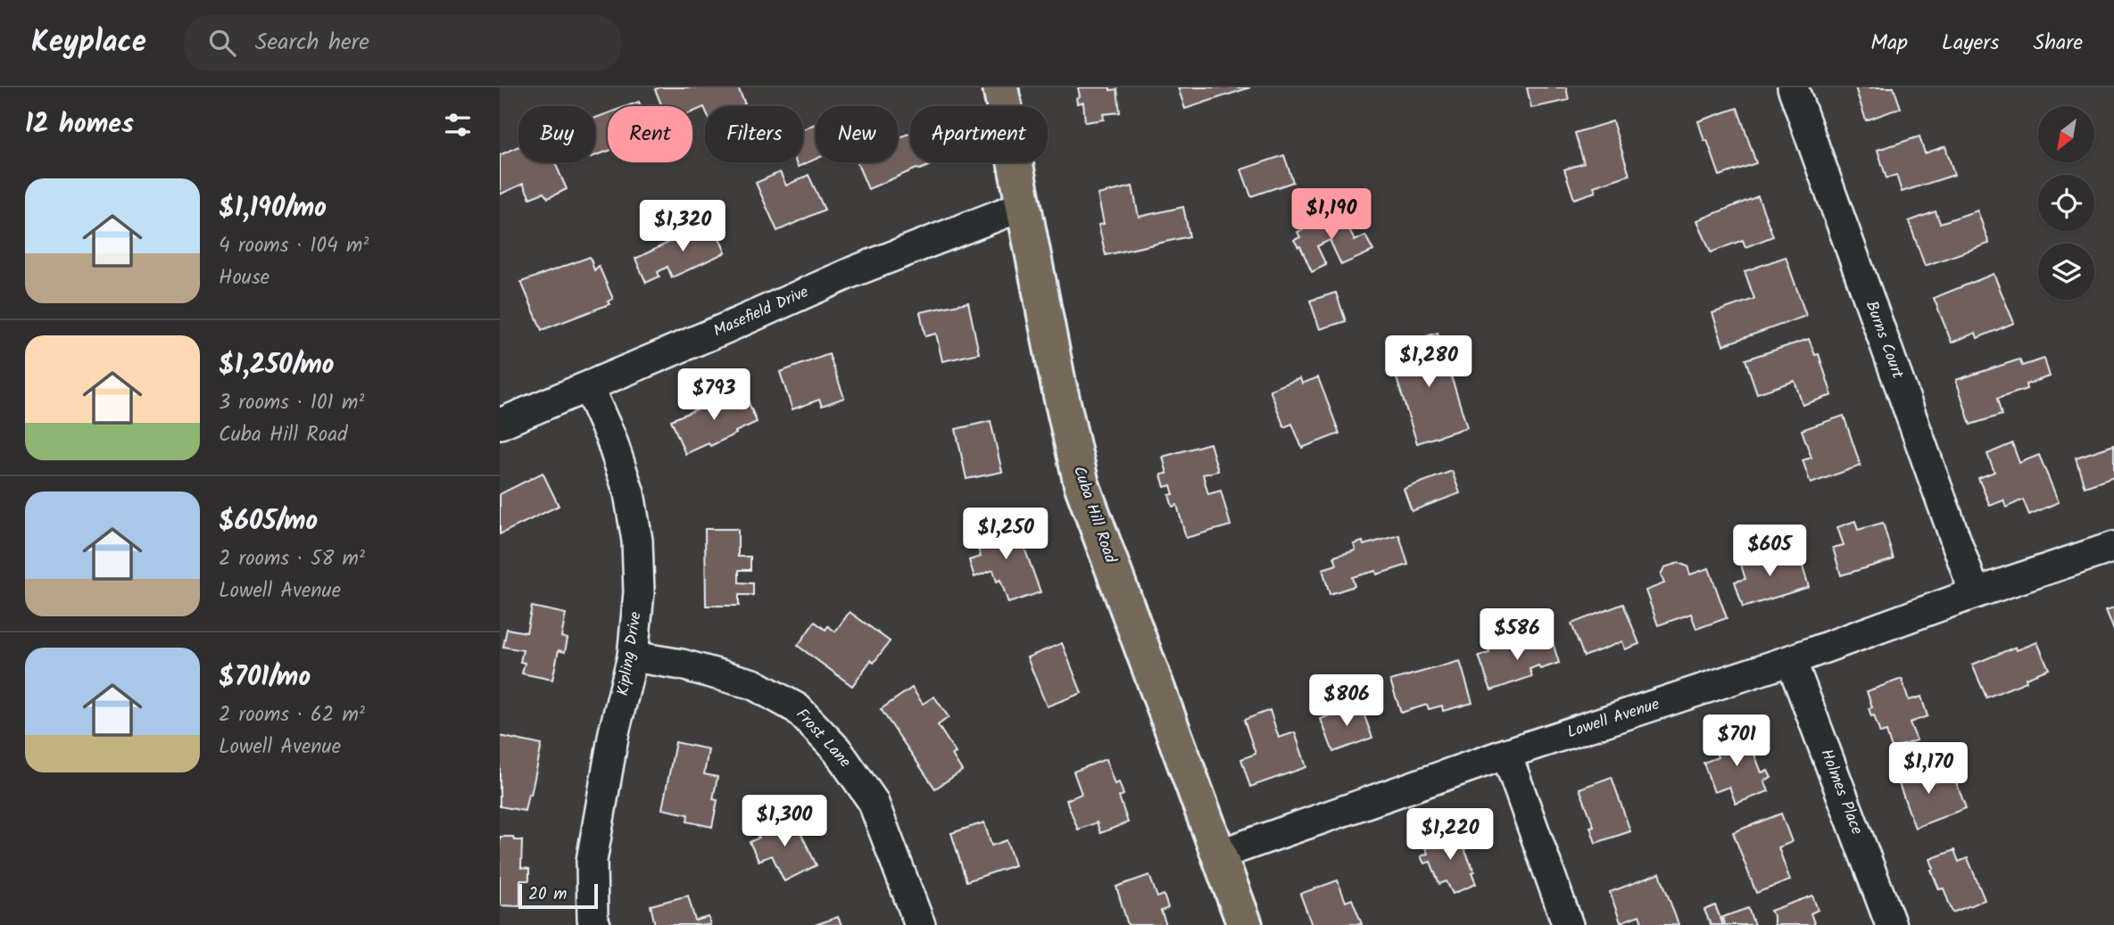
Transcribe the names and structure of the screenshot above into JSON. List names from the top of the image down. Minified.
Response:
{"streets":{"main road":["Cuba Hill Road"],"street":["Masefield Drive","Burns Court","Kipling Drive","Lowell Avenue","Frost Lane","Holmes Place"]},"crossings":[["Masefield Drive","Cuba Hill Road"],["Masefield Drive","Kipling Drive"],["Burns Court","Lowell Avenue"],["Cuba Hill Road","Lowell Avenue"],["Kipling Drive","Frost Lane"],["Lowell Avenue","Holmes Place"]],"scale_bar":"20 m","north":"bottom left","page":{"header":"Keyplace","search":"Search here","nav":["Map","Layers","Share"],"heading":"12 homes","chip":["Buy","Rent","Filters","New","Apartment"],"list":[{"name":"$1,190/mo","note":"4 rooms · 104 m² · House"},{"name":"$1,250/mo","note":"3 rooms · 101 m² · Cuba Hill Road"},{"name":"$605/mo","note":"2 rooms · 58 m² · Lowell Avenue"},{"name":"$701/mo","note":"2 rooms · 62 m² · Lowell Avenue"}],"price":["$1,190","$1,320","$1,280","$793","$1,250","$605","$586","$806","$701","$1,170","$1,300","$1,220"],"scale":"20 m"}}
